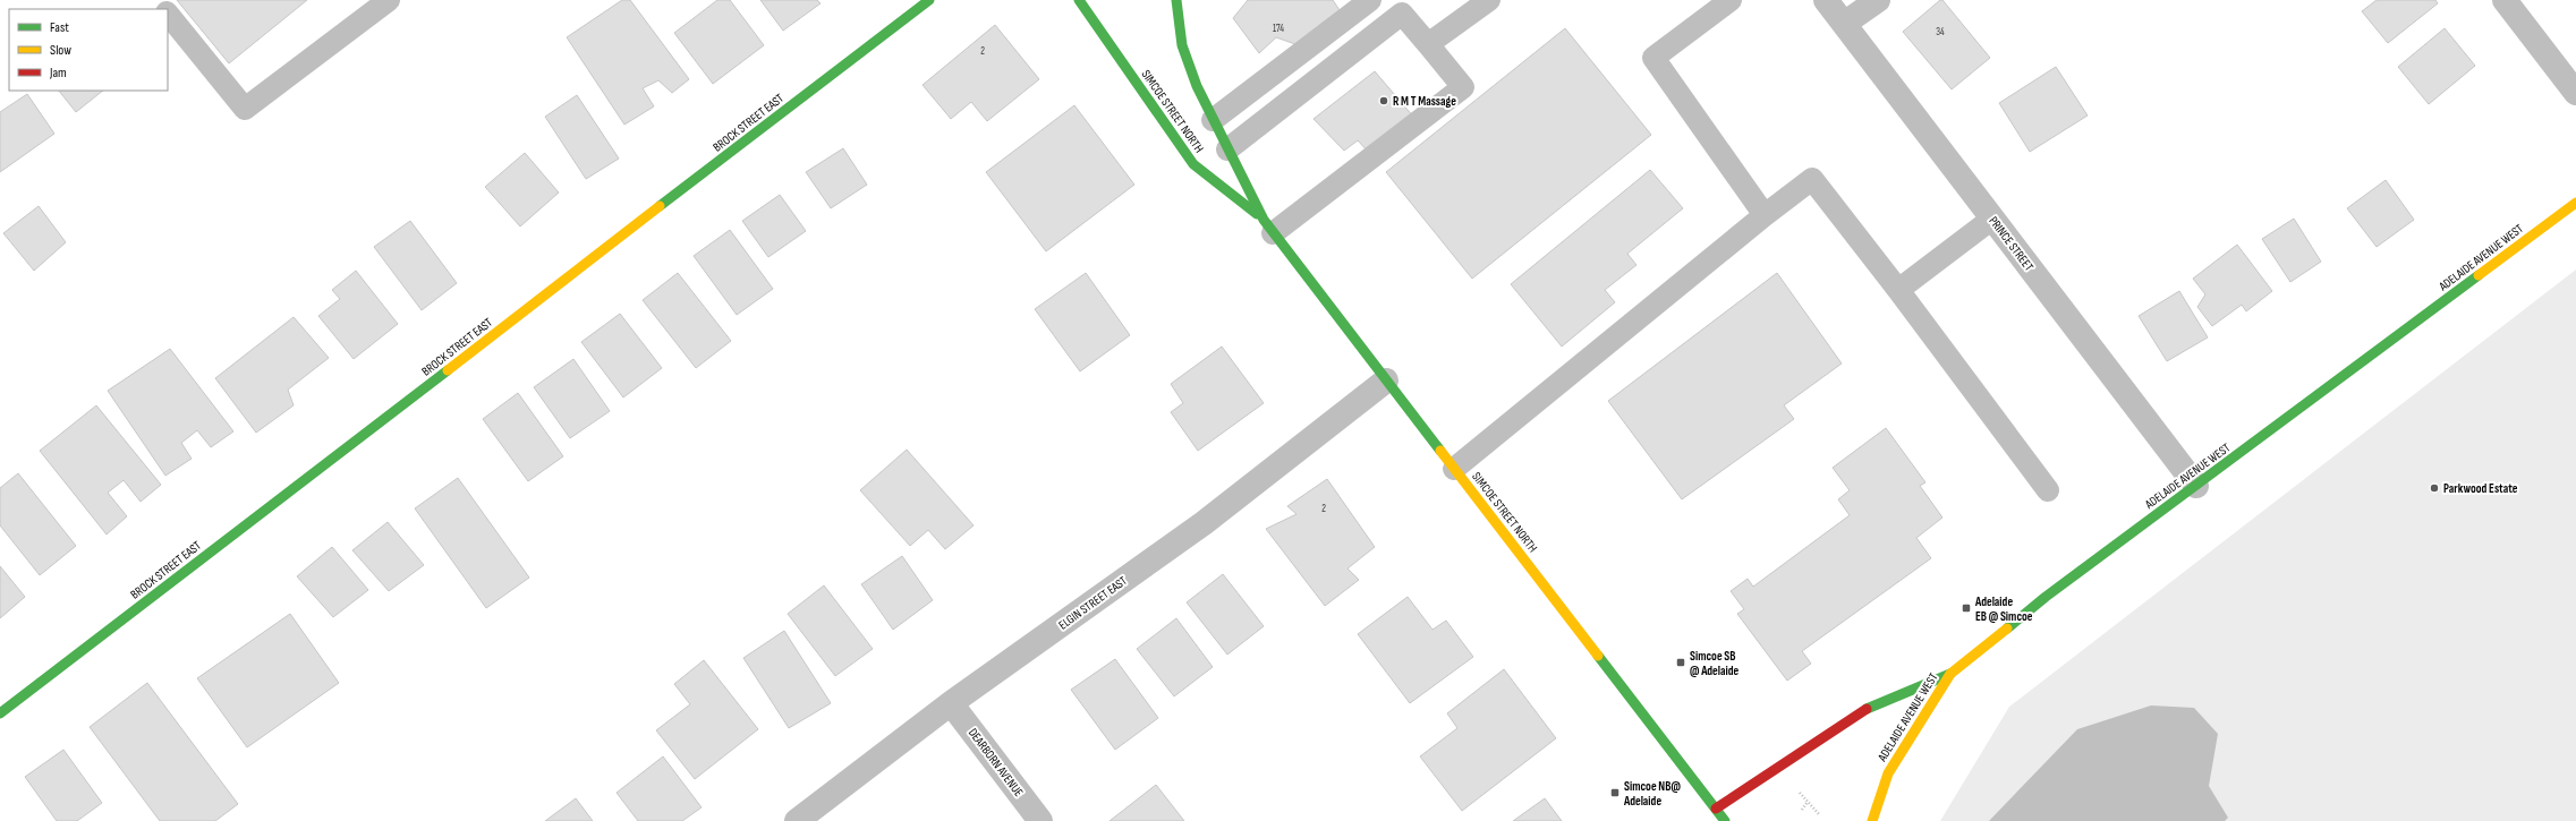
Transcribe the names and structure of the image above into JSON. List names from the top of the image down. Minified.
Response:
{"streets":{"main road":["SIMCOE STREET NORTH","BROCK STREET EAST","ADELAIDE AVENUE WEST"],"street":["PRINCE STREET","ELGIN STREET EAST","DEARBORN AVENUE"]},"crossings":[["SIMCOE STREET NORTH","ELGIN STREET EAST"],["PRINCE STREET","ADELAIDE AVENUE WEST"],["ELGIN STREET EAST","DEARBORN AVENUE"]],"places":{"other":["R M T Massage","Parkwood Estate"],"transit":["Adelaide EB @ Simcoe","Simcoe SB @ Adelaide","Simcoe NB@ Adelaide"]},"house_numbers":["174","34","2","2"],"legend":["Fast","Slow","Jam"]}
